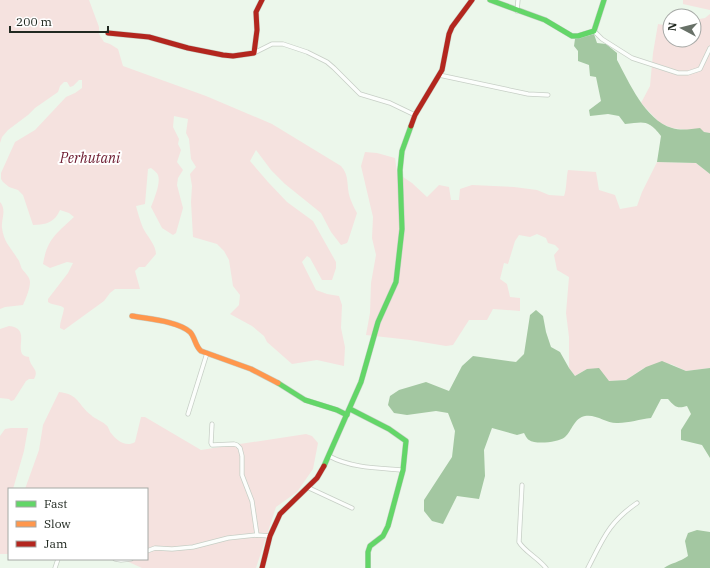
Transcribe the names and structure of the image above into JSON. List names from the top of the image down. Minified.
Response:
{"parks":["Perhutani"],"legend":["Fast","Slow","Jam"],"scale_bar":"200 m","north":"left"}
